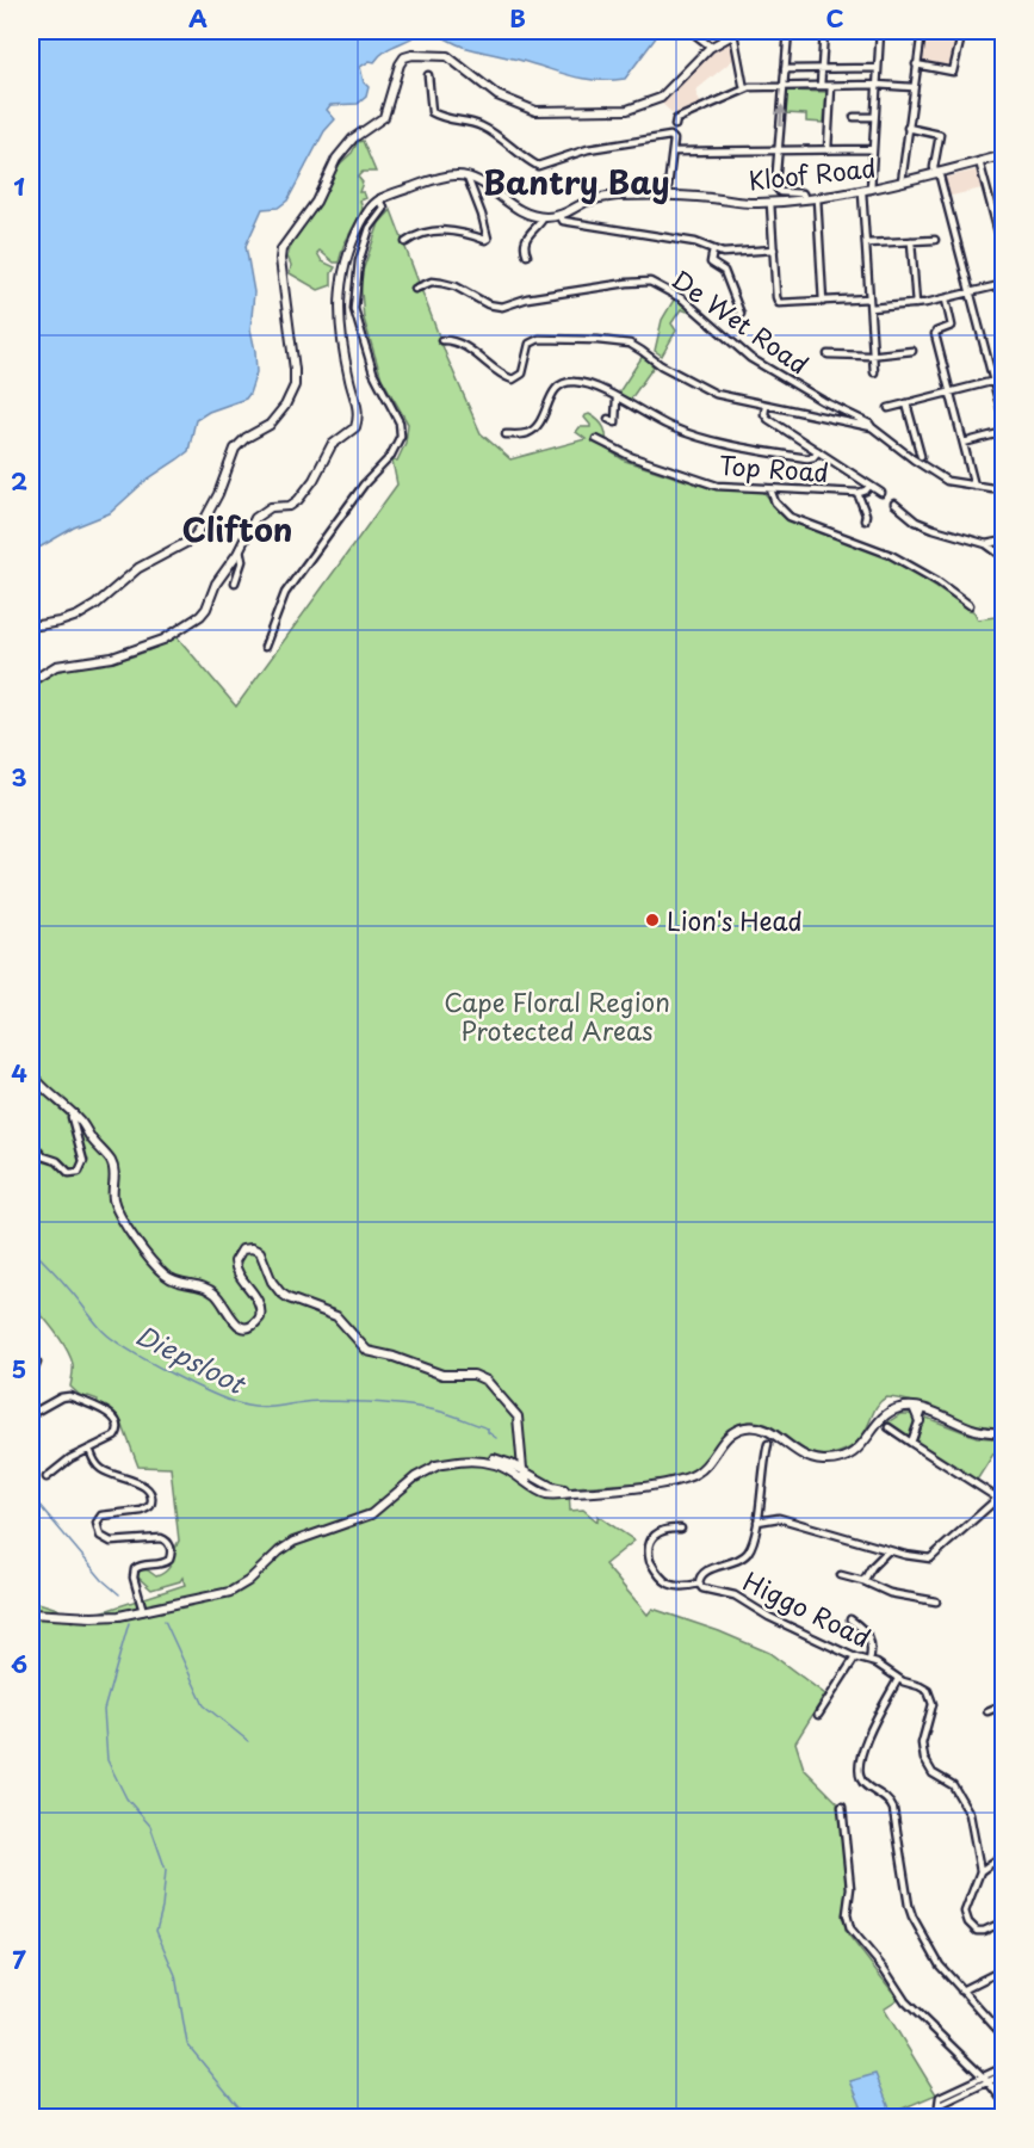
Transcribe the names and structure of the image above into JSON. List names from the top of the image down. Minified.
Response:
{"streets":{"main road":["Kloof Road"],"street":["De Wet Road","Top Road","Higgo Road"]},"districts":["Bantry Bay","Clifton"],"water":["Diepsloot"],"parks":["Cape Floral Region Protected Areas"],"places":["Lion's Head"],"grid":{"columns":["A","B","C"],"rows":["1","2","3","4","5","6","7"]}}
